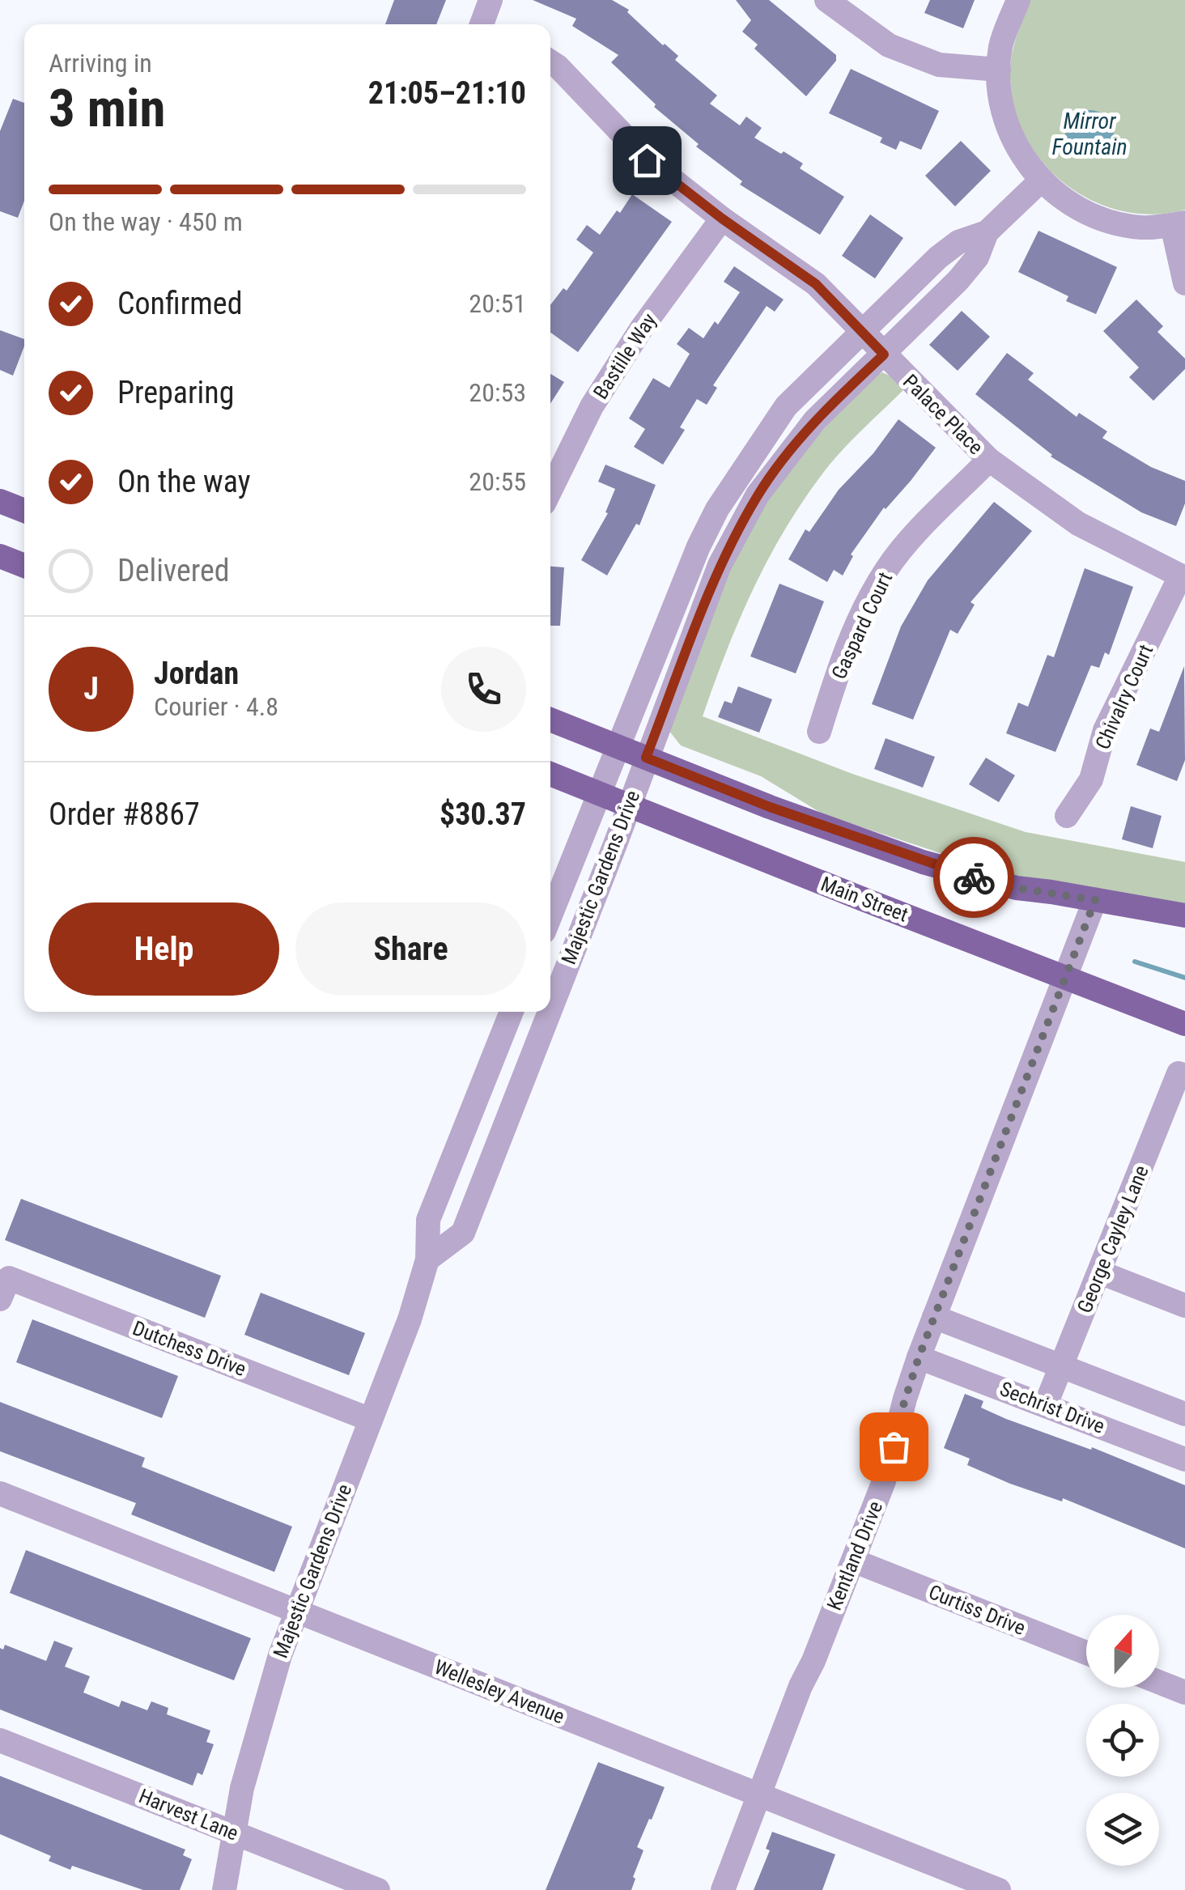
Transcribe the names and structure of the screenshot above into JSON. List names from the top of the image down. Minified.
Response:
{"streets":{"main road":["Main Street"],"street":["Bastille Way","Palace Place","Gaspard Court","Chivalry Court","Majestic Gardens Drive","George Cayley Lane","Dutchess Drive","Sechrist Drive","Kentland Drive","Curtiss Drive","Wellesley Avenue","Harvest Lane"]},"crossings":[["Bastille Way","Palace Place"],["Palace Place","Gaspard Court"],["Palace Place","Chivalry Court"],["Palace Place","Majestic Gardens Drive"],["Majestic Gardens Drive","Main Street"],["Majestic Gardens Drive","Dutchess Drive"],["Majestic Gardens Drive","Wellesley Avenue"],["Majestic Gardens Drive","Harvest Lane"],["Main Street","Kentland Drive"],["George Cayley Lane","Sechrist Drive"],["Sechrist Drive","Kentland Drive"],["Kentland Drive","Curtiss Drive"],["Kentland Drive","Wellesley Avenue"]],"water":["Mirror Fountain"],"north":"top","page":{"heading":["3 min","Arriving in","21:05–21:10"],"panel":["Jordan","Courier · 4.8","Order #8867","$30.37"],"bar":"On the way · 450 m","list":[["Confirmed","20:51"],["Preparing","20:53"],["On the way","20:55"],"Delivered"],"round":"J","buttons":["Help","Share"]}}
